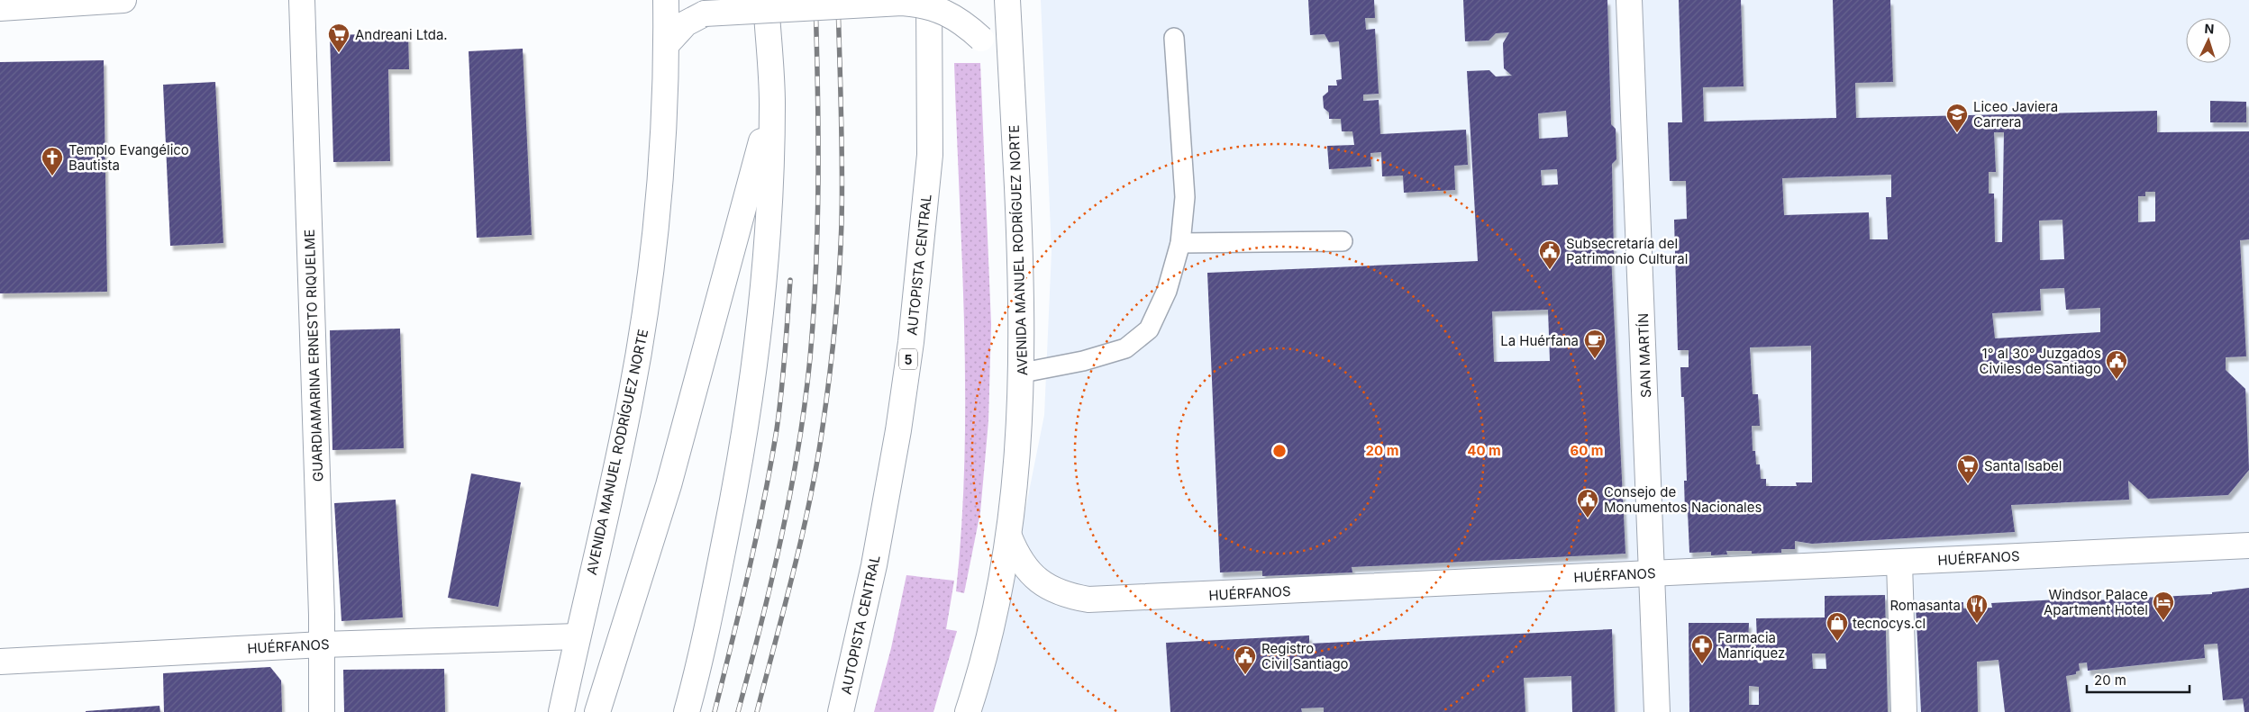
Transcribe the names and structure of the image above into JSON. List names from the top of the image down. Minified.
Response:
{"streets":{"main road":["AVENIDA MANUEL RODRÍGUEZ NORTE","AUTOPISTA CENTRAL","GUARDIAMARINA ERNESTO RIQUELME","SAN MARTÍN","5","HUÉRFANOS"]},"crossings":[["AVENIDA MANUEL RODRÍGUEZ NORTE","HUÉRFANOS"],["GUARDIAMARINA ERNESTO RIQUELME","HUÉRFANOS"],["SAN MARTÍN","HUÉRFANOS"]],"places":{"supermarket":["Andreani Ltda.","Santa Isabel"],"school or university":["Liceo Javiera Carrera"],"church":["Templo Evangélico Bautista"],"public building":["Subsecretaría del Patrimonio Cultural","1° al 30° Juzgados Civiles de Santiago","Consejo de Monumentos Nacionales","Registro Civil Santiago"],"cafe":["La Huérfana"],"hotel":["Windsor Palace Apartment Hotel"],"restaurant":["Romasanta"],"shop":["tecnocys.cl"],"pharmacy":["Farmacia Manríquez"]},"scale_bar":"20 m","north":"top","rings":["20 m","40 m","60 m"]}
